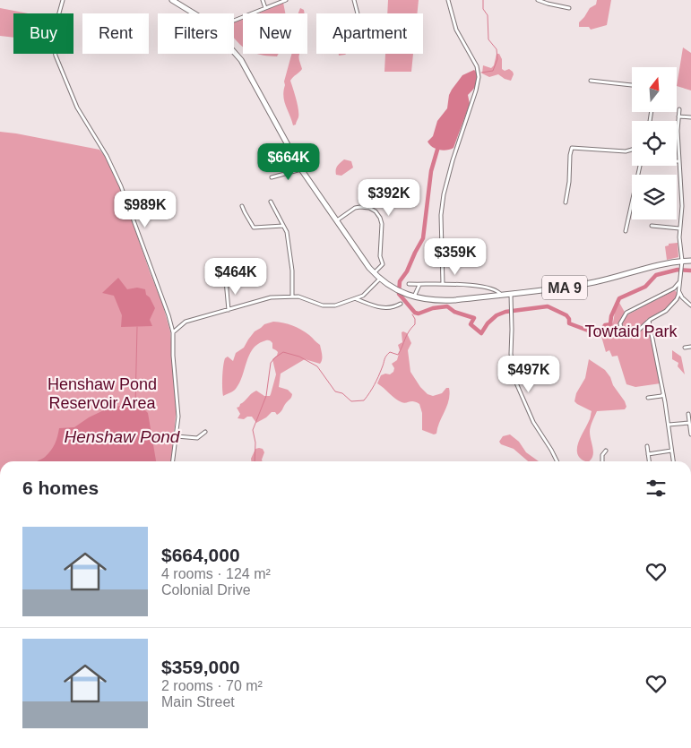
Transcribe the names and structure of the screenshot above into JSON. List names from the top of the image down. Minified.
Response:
{"streets":{"highway":["MA 9"]},"water":["Henshaw Pond"],"parks":["Towtaid Park","Henshaw Pond Reservoir Area"],"north":"top","page":{"chip":["Buy","Rent","Filters","New","Apartment"],"price":["$664K","$392K","$989K","$359K","$464K","$497K"],"heading":"6 homes","list":[{"name":"$664,000","note":"4 rooms · 124 m² · Colonial Drive"},{"name":"$359,000","note":"2 rooms · 70 m² · Main Street"}]}}
